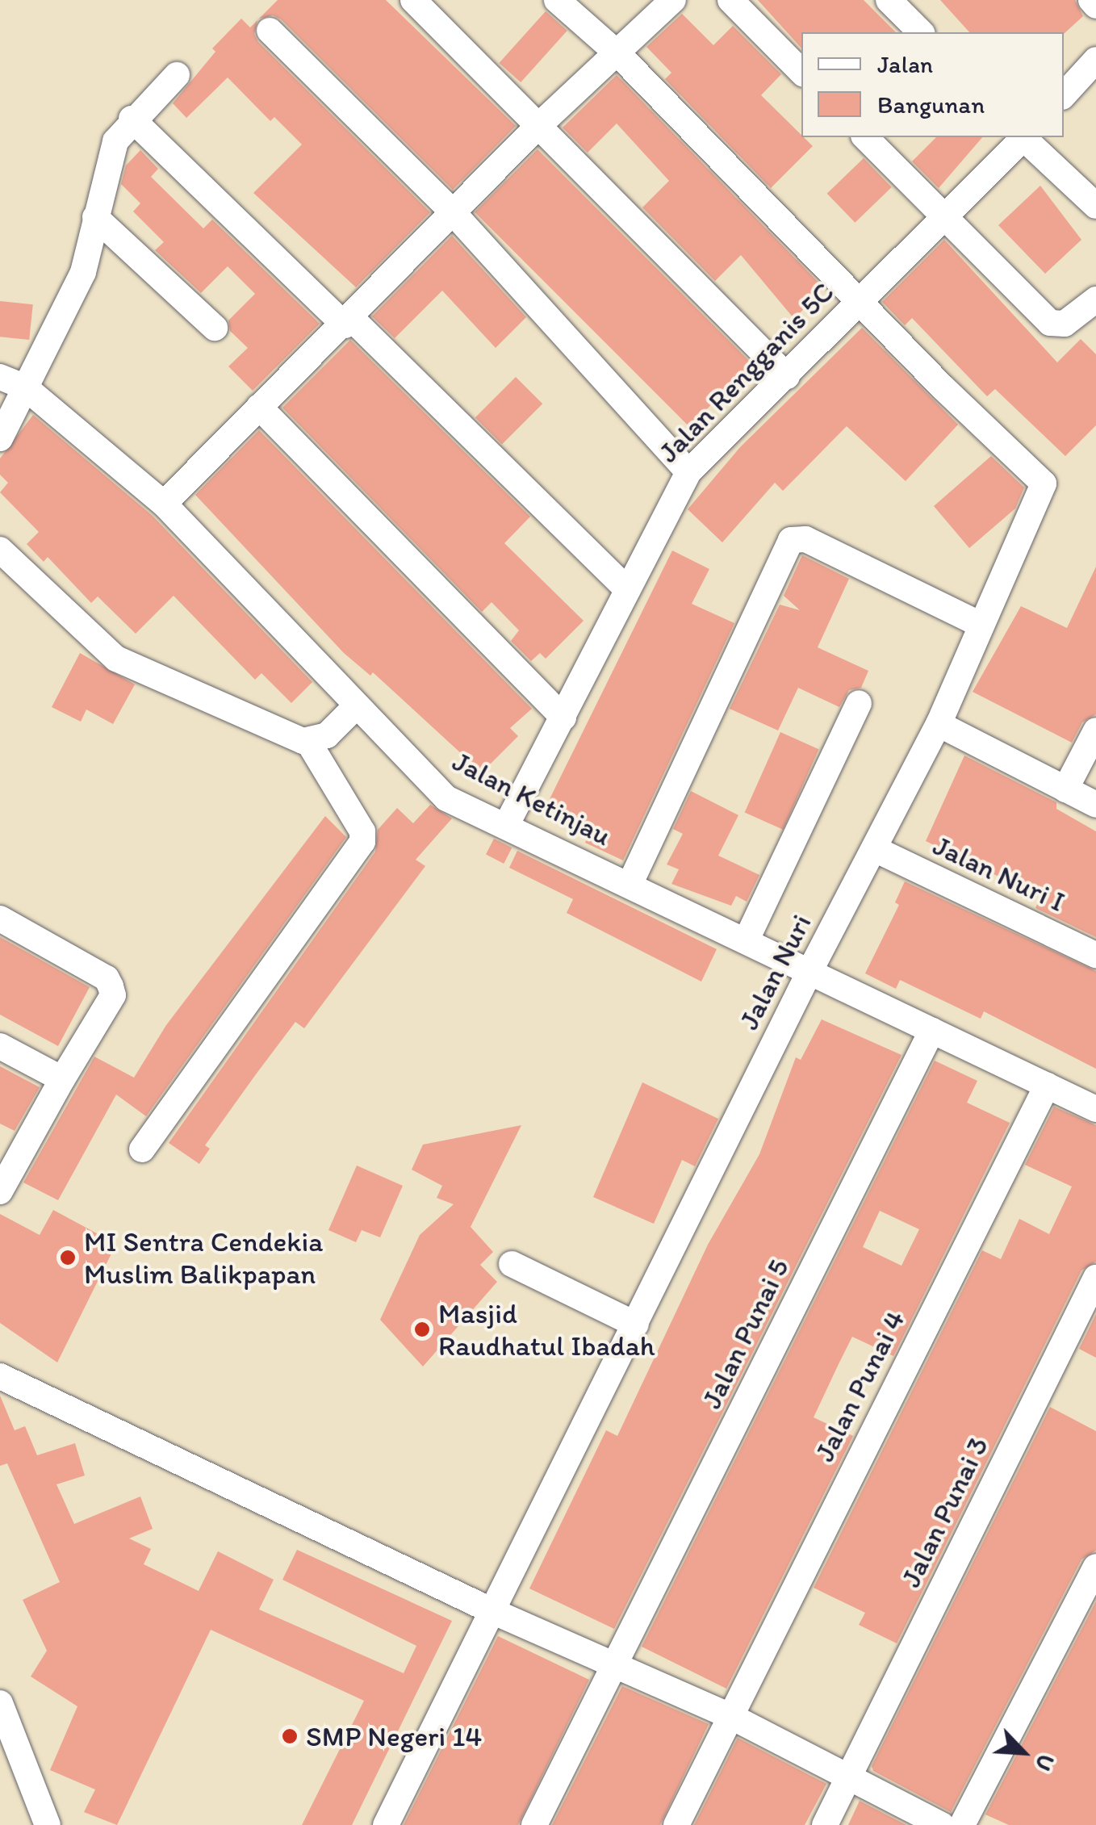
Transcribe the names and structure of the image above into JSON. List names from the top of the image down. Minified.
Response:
{"streets":{"street":["Jalan Rengganis 5C","Jalan Ketinjau","Jalan Nuri I","Jalan Nuri","Jalan Punai 5","Jalan Punai 4","Jalan Punai 3"]},"crossings":[["Jalan Rengganis 5C","Jalan Ketinjau"],["Jalan Rengganis 5C","Jalan Nuri"],["Jalan Ketinjau","Jalan Nuri"],["Jalan Ketinjau","Jalan Punai 5"],["Jalan Ketinjau","Jalan Punai 4"],["Jalan Nuri I","Jalan Nuri"]],"places":["MI Sentra Cendekia Muslim Balikpapan","Masjid Raudhatul Ibadah","SMP Negeri 14"],"legend":["Jalan","Bangunan"],"north":"bottom right"}
